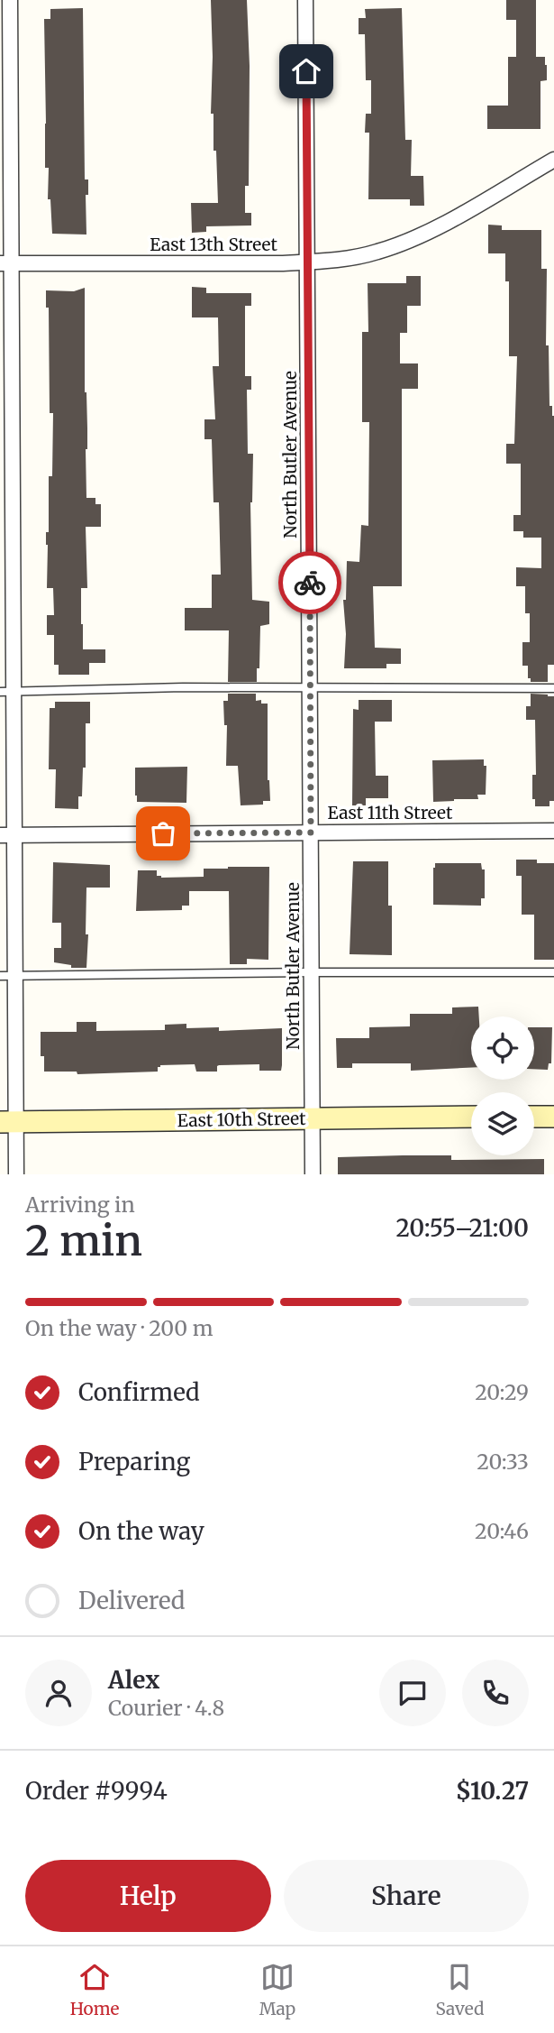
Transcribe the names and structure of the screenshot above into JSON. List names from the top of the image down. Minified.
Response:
{"streets":{"main road":["East 10th Street"],"street":["East 13th Street","North Butler Avenue","East 11th Street"]},"crossings":[["East 13th Street","North Butler Avenue"],["North Butler Avenue","East 11th Street"],["North Butler Avenue","East 10th Street"]],"page":{"heading":["2 min","Arriving in","20:55–21:00"],"panel":["Alex","Courier · 4.8","Order #9994","$10.27"],"bar":"On the way · 200 m","list":[["Confirmed","20:29"],["Preparing","20:33"],["On the way","20:46"],"Delivered"],"buttons":["Help","Share"],"tabs":["Home","Map","Saved"]}}
